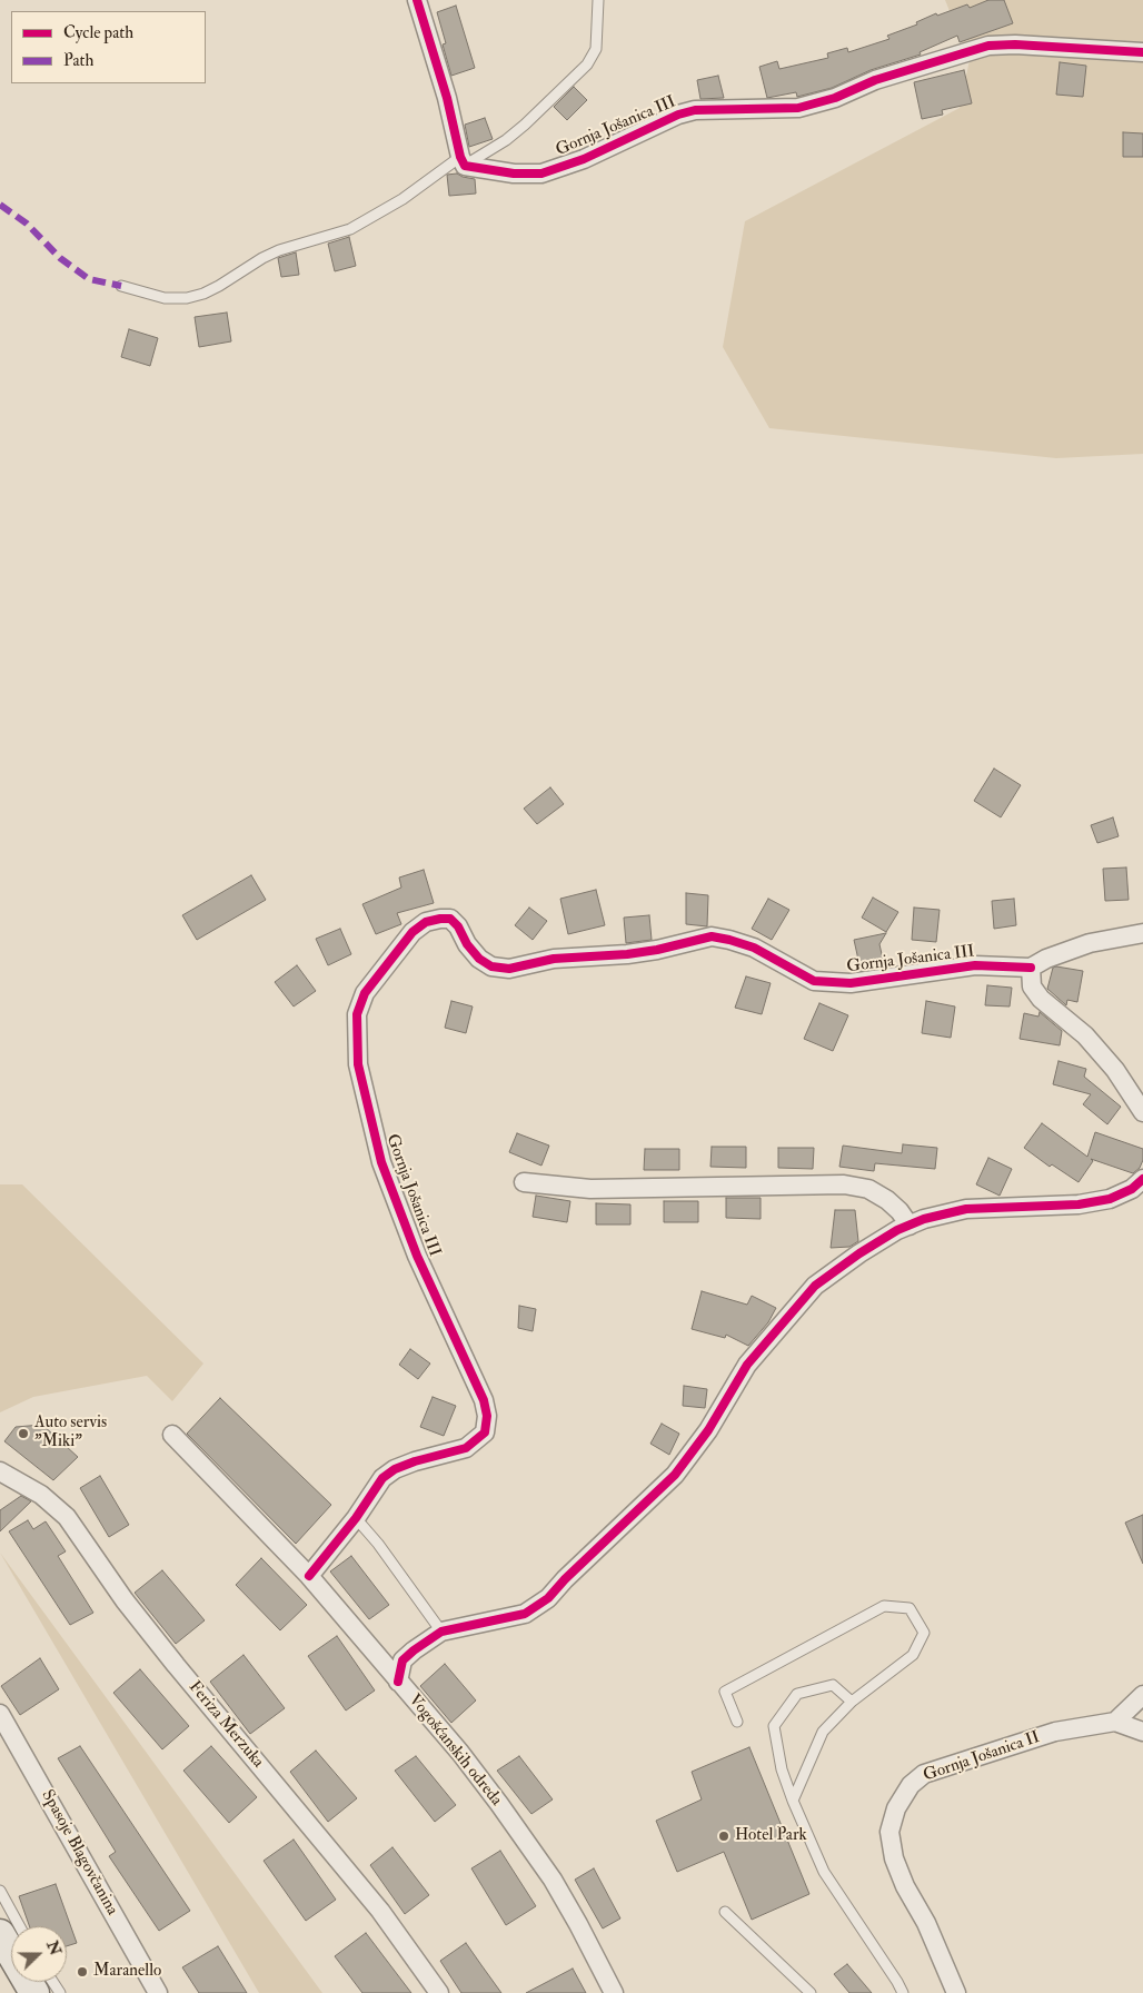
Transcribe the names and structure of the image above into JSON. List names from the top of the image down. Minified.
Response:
{"streets":{"street":["Gornja Jošanica III","Feriza Merzuka","Vogošćanskih odreda","Gornja Jošanica II","Spasoje Blagovčanina"]},"crossings":[["Gornja Jošanica III","Vogošćanskih odreda"]],"places":["Auto servis \"Miki\"","Hotel Park","Maranello"],"legend":["Cycle path","Path"],"north":"right"}
